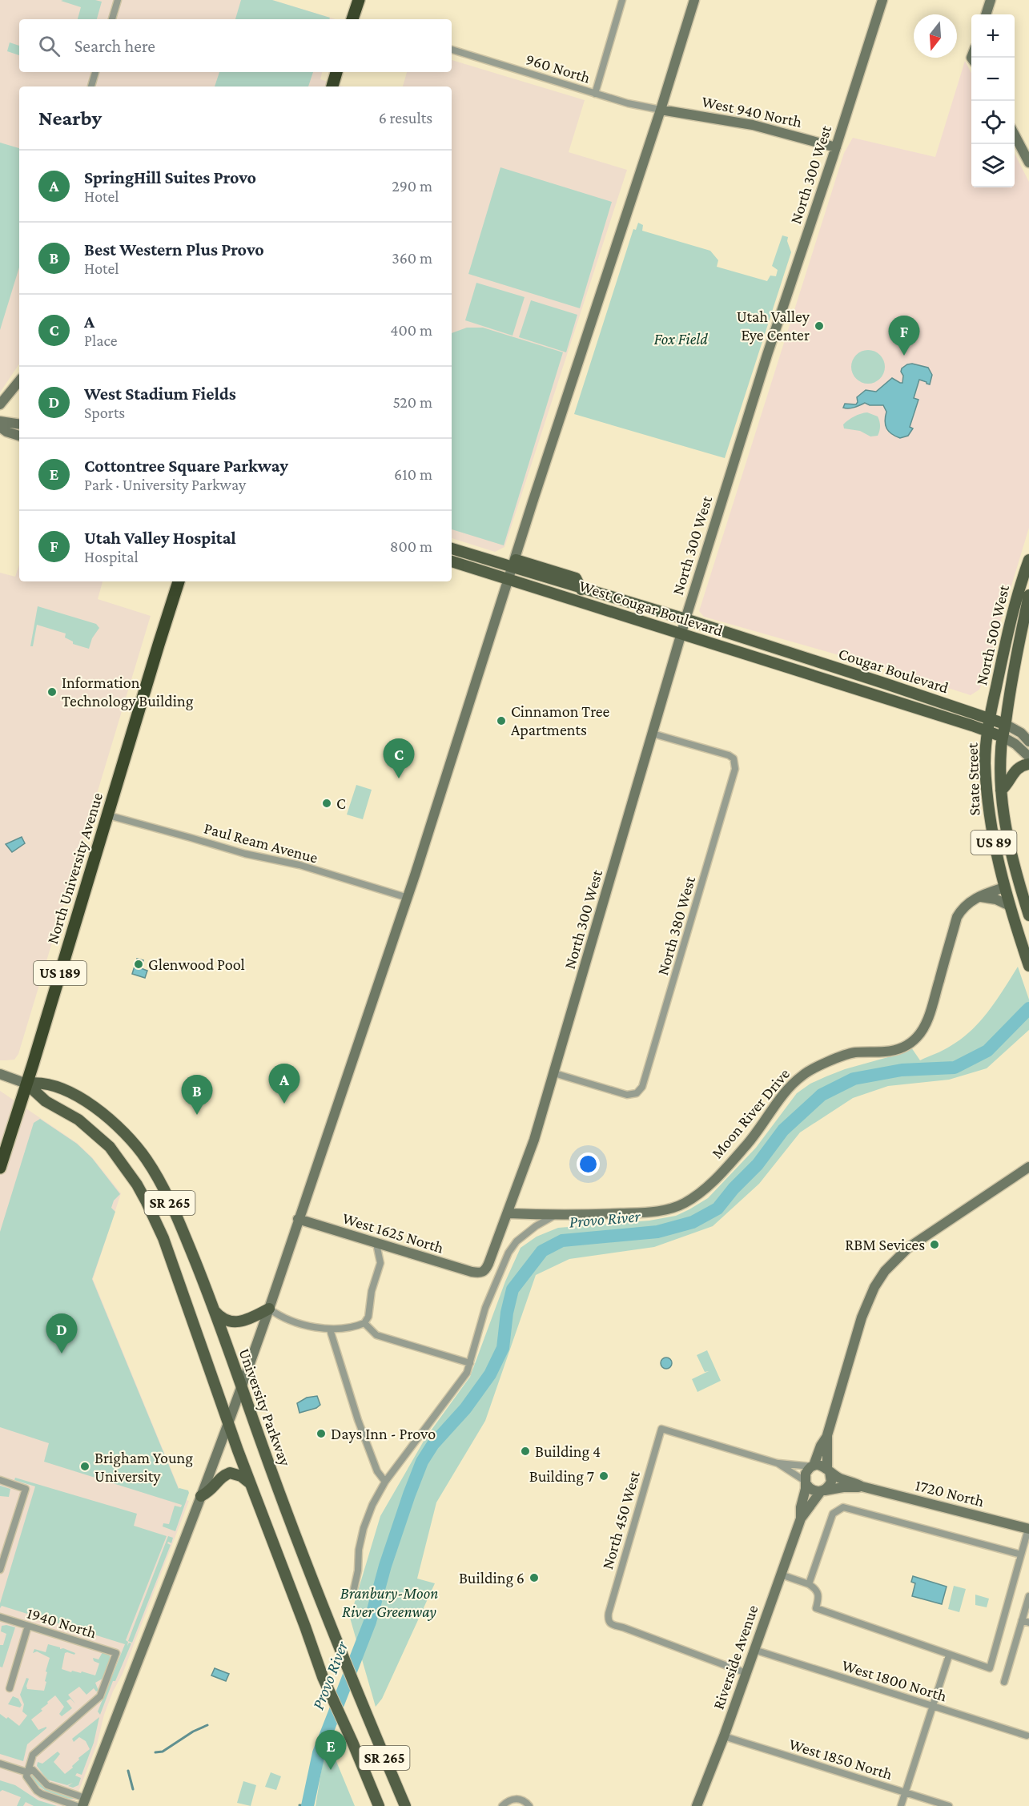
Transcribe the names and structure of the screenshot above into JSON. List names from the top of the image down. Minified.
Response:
{"streets":{"highway":["North University Avenue","US 189"],"main road":["West Cougar Boulevard","North 500 West","Cougar Boulevard","State Street","US 89","SR 265","University Parkway"],"street":["960 North","West 940 North","North 300 West","Paul Ream Avenue","North 380 West","Moon River Drive","West 1625 North","1720 North","North 450 West","1940 North","Riverside Avenue","West 1800 North","West 1850 North"]},"crossings":[["960 North","West 940 North"],["West 940 North","North 300 West"],["North 300 West","West Cougar Boulevard"],["North 300 West","North 380 West"],["North 300 West","West 1625 North"],["West Cougar Boulevard","Cougar Boulevard"],["North 500 West","Cougar Boulevard"],["North 500 West","US 89"],["Cougar Boulevard","State Street"],["Cougar Boulevard","US 89"],["State Street","US 89"],["State Street","Moon River Drive"],["Paul Ream Avenue","North University Avenue"],["North University Avenue","University Parkway"],["1720 North","Riverside Avenue"],["North 450 West","Riverside Avenue"],["Riverside Avenue","West 1800 North"],["Riverside Avenue","West 1850 North"]],"water":["Provo River"],"parks":["Fox Field","Branbury-Moon River Greenway"],"places":["Utah Valley Eye Center","Information Technology Building","Cinnamon Tree Apartments","C","Glenwood Pool","RBM Sevices","Days Inn - Provo","Building 4","Brigham Young University","Building 7","Building 6"],"north":"bottom","page":{"map_buttons":["+","−"],"search":"Search here","heading":["Nearby","6 results"],"list":[{"mark":"A","name":"SpringHill Suites Provo","note":"Hotel","value":"290 m"},{"mark":"B","name":"Best Western Plus Provo","note":"Hotel","value":"360 m"},{"mark":"C","name":"A","note":"Place","value":"400 m"},{"mark":"D","name":"West Stadium Fields","note":"Sports","value":"520 m"},{"mark":"E","name":"Cottontree Square Parkway","note":"Park · University Parkway","value":"610 m"},{"mark":"F","name":"Utah Valley Hospital","note":"Hospital","value":"800 m"}],"pins":["F","C","A","B","D","E"]}}
